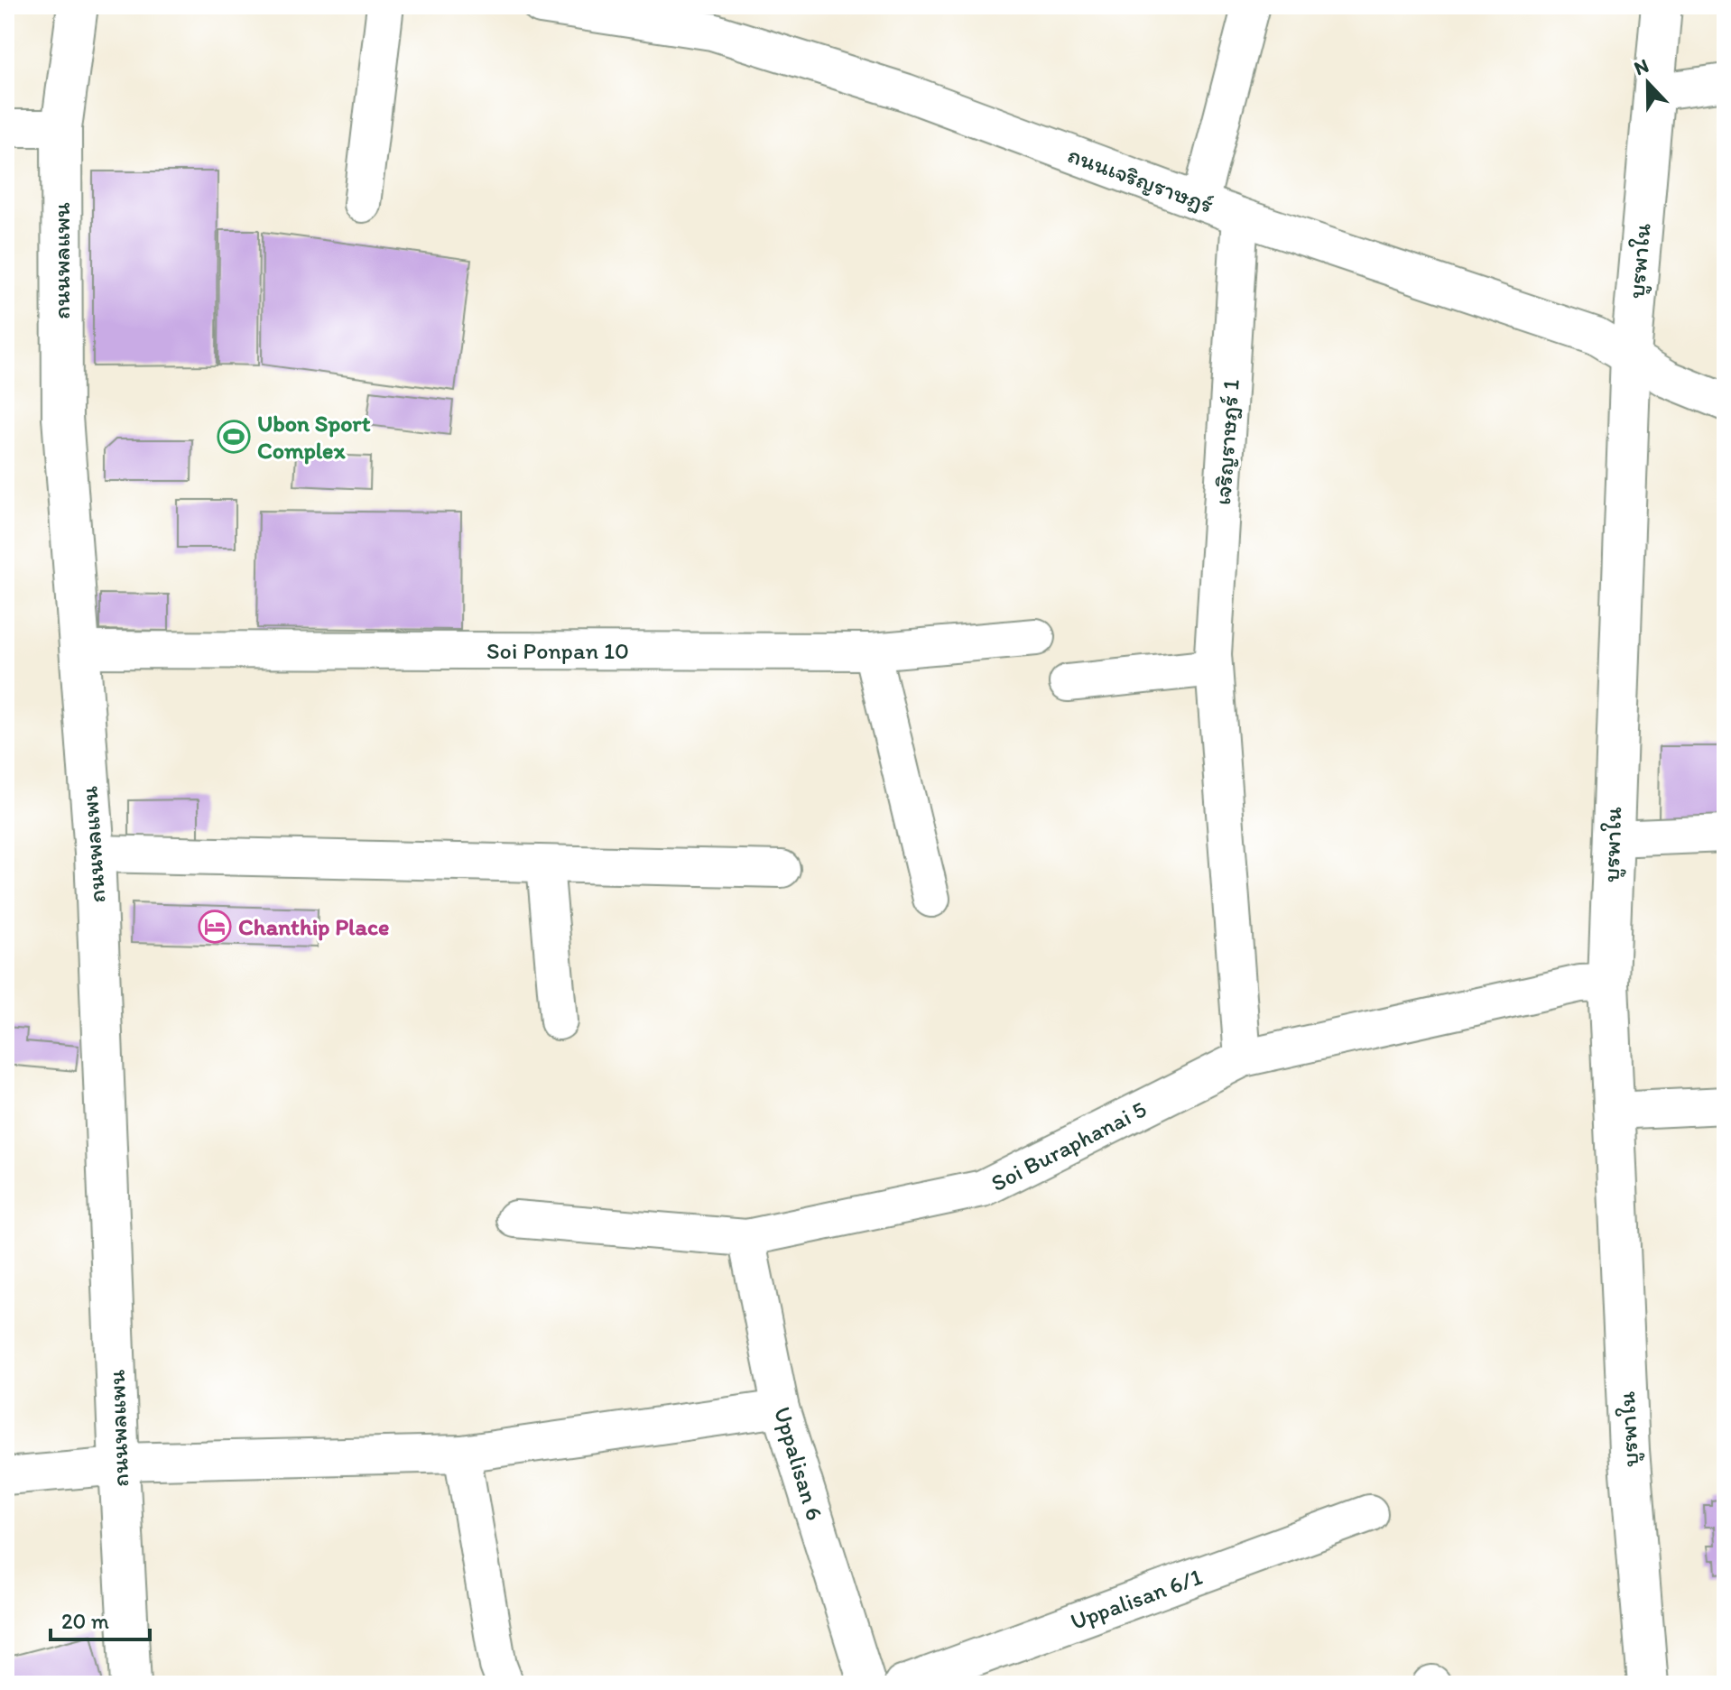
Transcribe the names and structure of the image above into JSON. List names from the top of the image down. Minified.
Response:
{"streets":{"street":["ถนนเจริญราษฎร์","ถนนพลแพน","บูรพาใน","เจริญราษฎร์ 1","Soi Ponpan 10","Soi Buraphanai 5","Uppalisan 6","Uppalisan 6/1"]},"crossings":[["ถนนเจริญราษฎร์","บูรพาใน"],["ถนนเจริญราษฎร์","เจริญราษฎร์ 1"],["ถนนพลแพน","Soi Ponpan 10"],["บูรพาใน","Soi Buraphanai 5"],["เจริญราษฎร์ 1","Soi Buraphanai 5"],["Soi Buraphanai 5","Uppalisan 6"]],"places":{"sports":["Ubon Sport Complex"],"hotel":["Chanthip Place"]},"scale_bar":"20 m","north":"top"}
